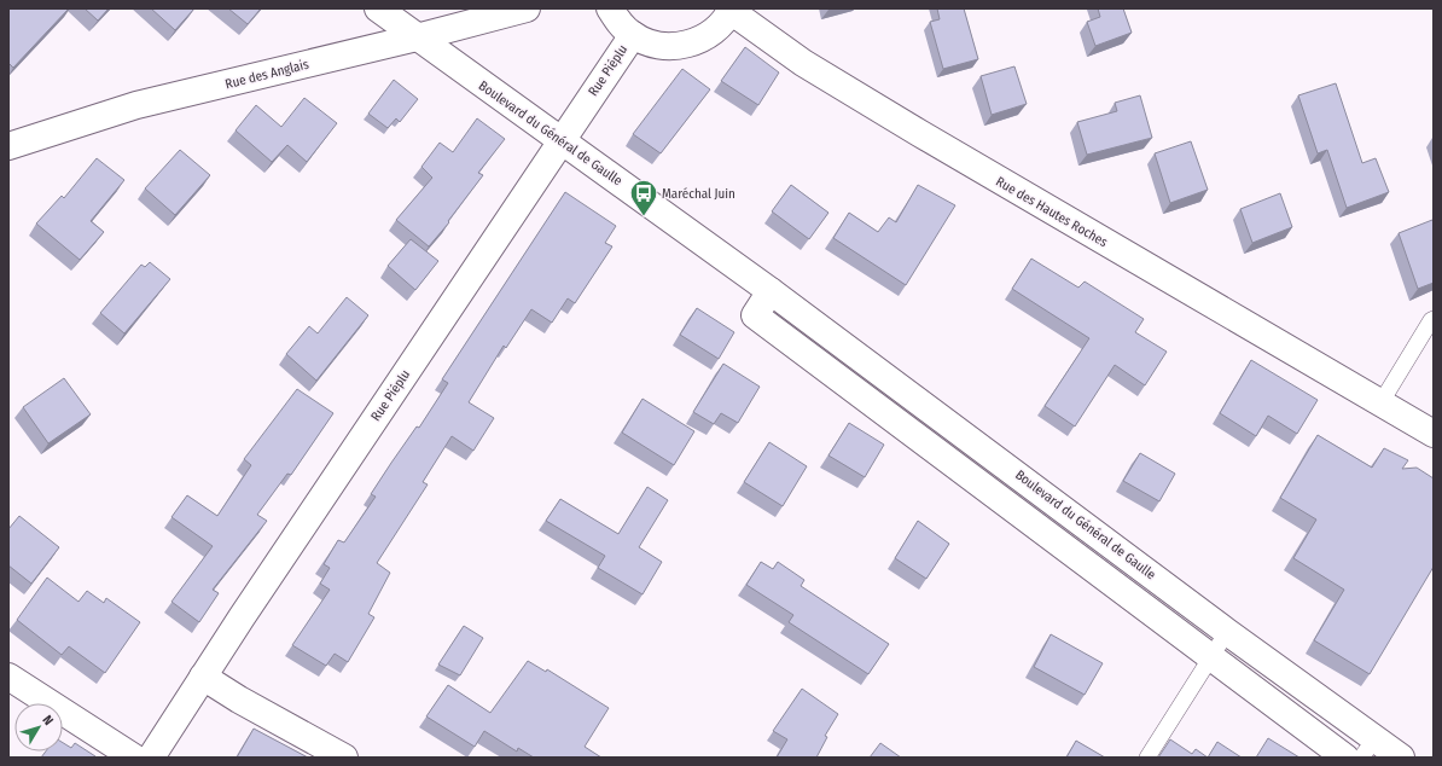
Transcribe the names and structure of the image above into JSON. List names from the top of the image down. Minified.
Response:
{"streets":{"street":["Rue Piéplu","Rue des Anglais","Boulevard du Général de Gaulle","Rue des Hautes Roches"]},"crossings":[["Rue Piéplu","Boulevard du Général de Gaulle"],["Rue des Anglais","Boulevard du Général de Gaulle"]],"places":{"bus stop":["Maréchal Juin"]},"north":"top right"}
